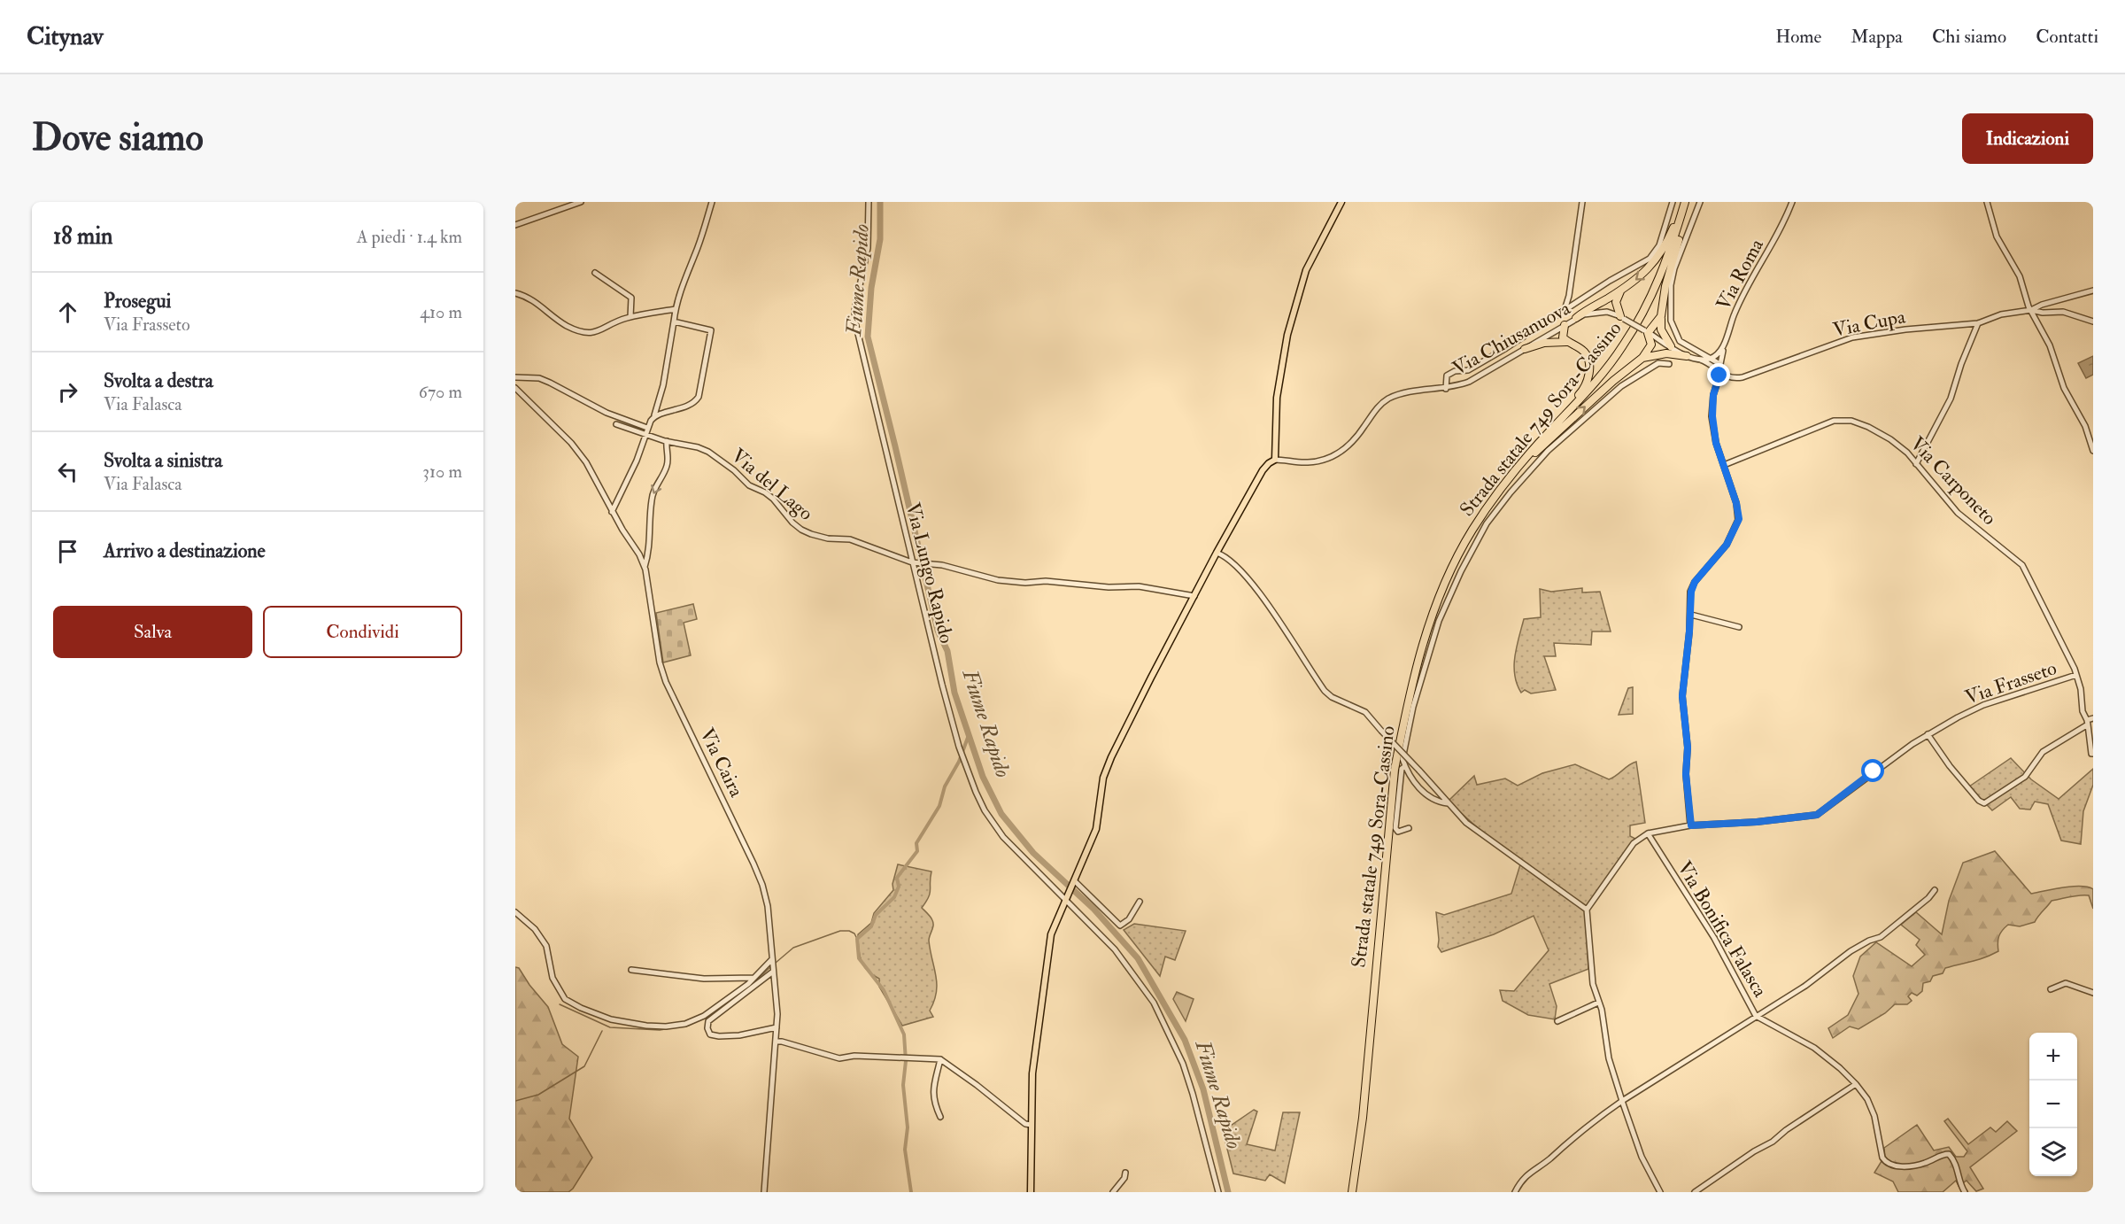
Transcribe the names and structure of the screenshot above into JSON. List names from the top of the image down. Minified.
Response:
{"streets":{"highway":["Strada statale 749 Sora-Cassino"],"street":["Via Roma","Via Cupa","Via Chiusanuova","Via Carponeto","Via del Lago","Via Lungo Rapido","Via Frasseto","Via Caira","Via Bonifica Falasca"]},"crossings":[["Via Cupa","Via Chiusanuova"],["Via Carponeto","Via Frasseto"],["Via del Lago","Via Lungo Rapido"],["Via Frasseto","Via Bonifica Falasca"]],"water":["Fiume Rapido"],"page":{"header":"Citynav","nav":["Home","Mappa","Chi siamo","Contatti"],"buttons":["Indicazioni",["Salva","Condividi"]],"title":"Dove siamo","heading":["18 min","A piedi · 1.4 km"],"list":[["Prosegui","Via Frasseto","410 m"],["Svolta a destra","Via Falasca","670 m"],["Svolta a sinistra","Via Falasca","310 m"],"Arrivo a destinazione"],"map_buttons":["+","−"]}}
